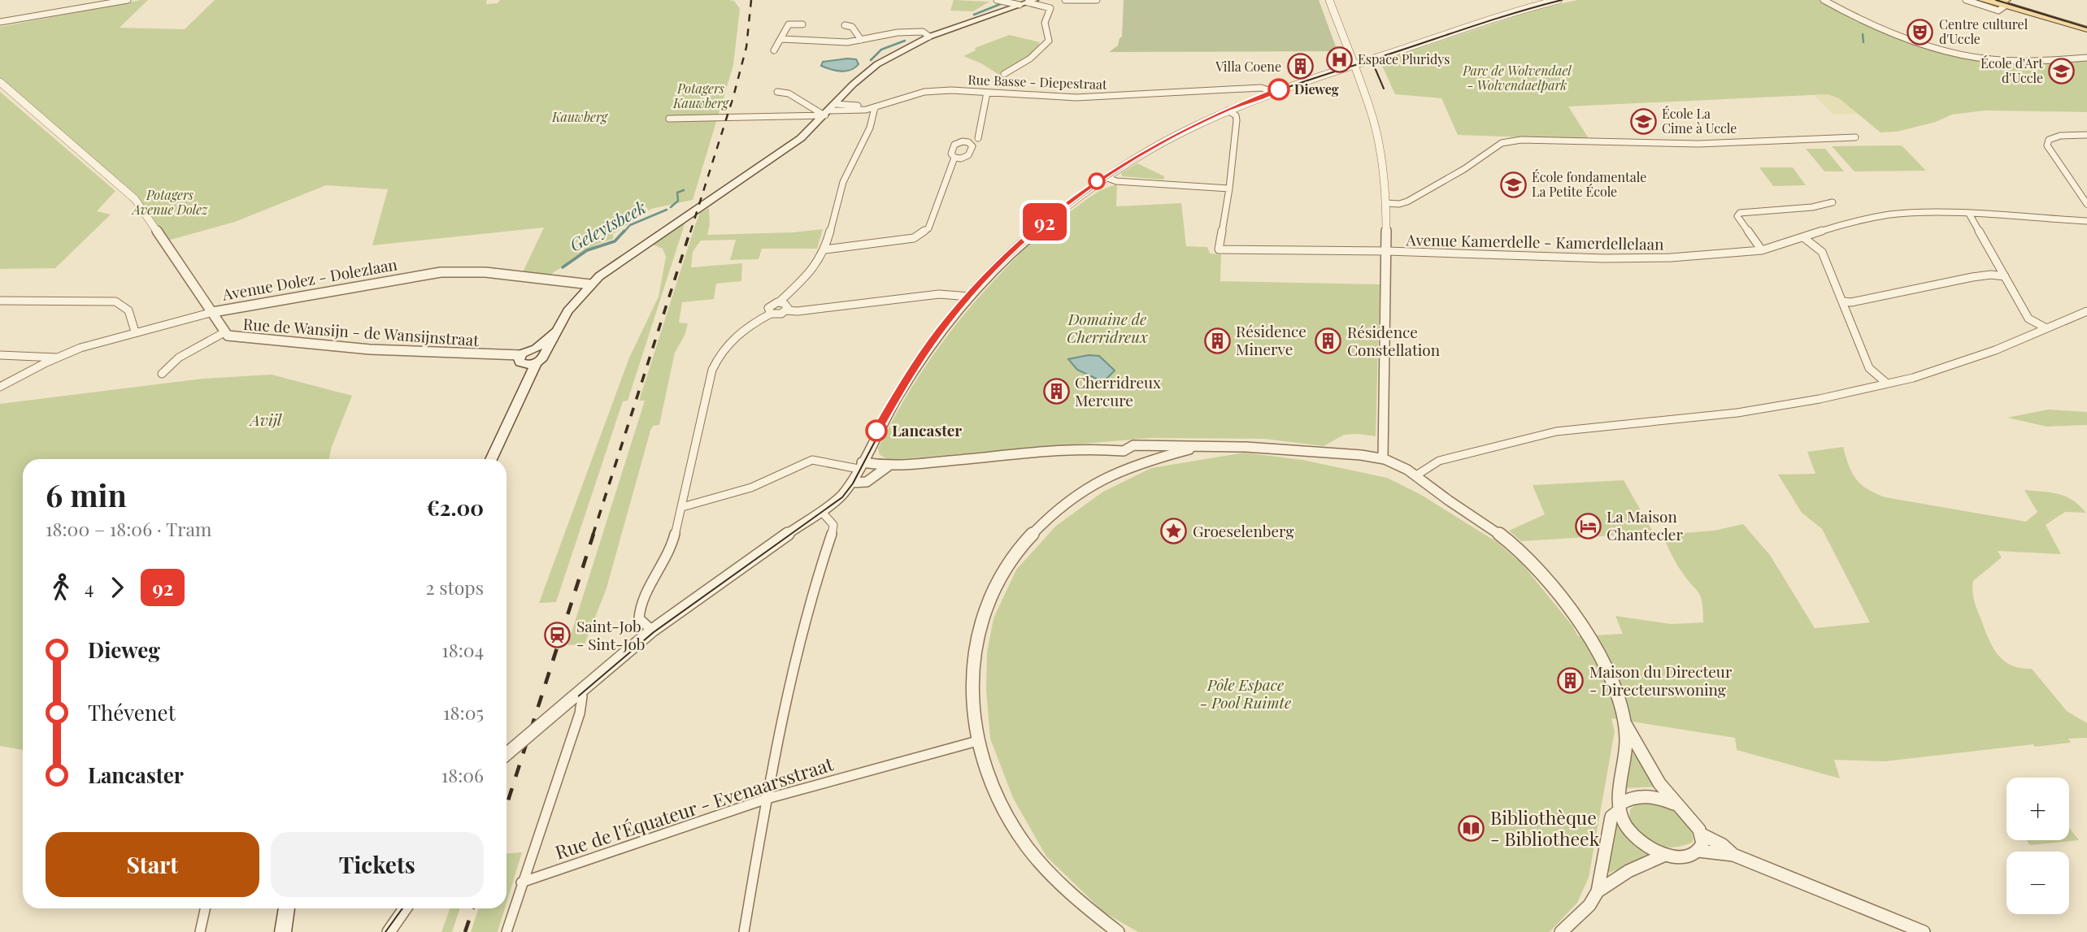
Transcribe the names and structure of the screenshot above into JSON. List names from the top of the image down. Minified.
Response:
{"streets":{"street":["Rue Basse - Diepestraat","Avenue Kamerdelle - Kamerdellelaan","Avenue Dolez - Dolezlaan","Rue de Wansijn - de Wansijnstraat","Rue de l'Équateur - Evenaarsstraat"]},"crossings":[["Avenue Dolez - Dolezlaan","Rue de Wansijn - de Wansijnstraat"]],"water":["Geleytsbeek"],"parks":["Parc de Wolvendael - Wolvendaelpark","Potagers Kauwberg","Kauwberg","Potagers Avenue Dolez","Domaine de Cherridreux","Avijl","Pôle Espace - Pool Ruimte"],"places":{"theatre":["Centre culturel d'Uccle"],"hospital":["Espace Pluridys"],"building":["Villa Coene","Résidence Minerve","Résidence Constellation","Cherridreux Mercure","Maison du Directeur - Directeurswoning"],"school or university":["École d'Art d'Uccle","École La Cime à Uccle","École fondamentale La Petite École"],"other":["Dieweg","Lancaster"],"hotel":["La Maison Chantecler"],"place":["Groeselenberg"],"station":["Saint-Job - Sint-Job"],"library":["Bibliothèque - Bibliotheek"]},"lines":["tram line 92"],"page":{"on_map":"92","heading":["6 min","18:00 – 18:06 · Tram","€2.00"],"legs":["4","92","2 stops"],"list":[{"name":"Dieweg","value":"18:04"},{"name":"Thévenet","value":"18:05"},{"name":"Lancaster","value":"18:06"}],"map_buttons":["+","−"],"buttons":["Start","Tickets"]}}
